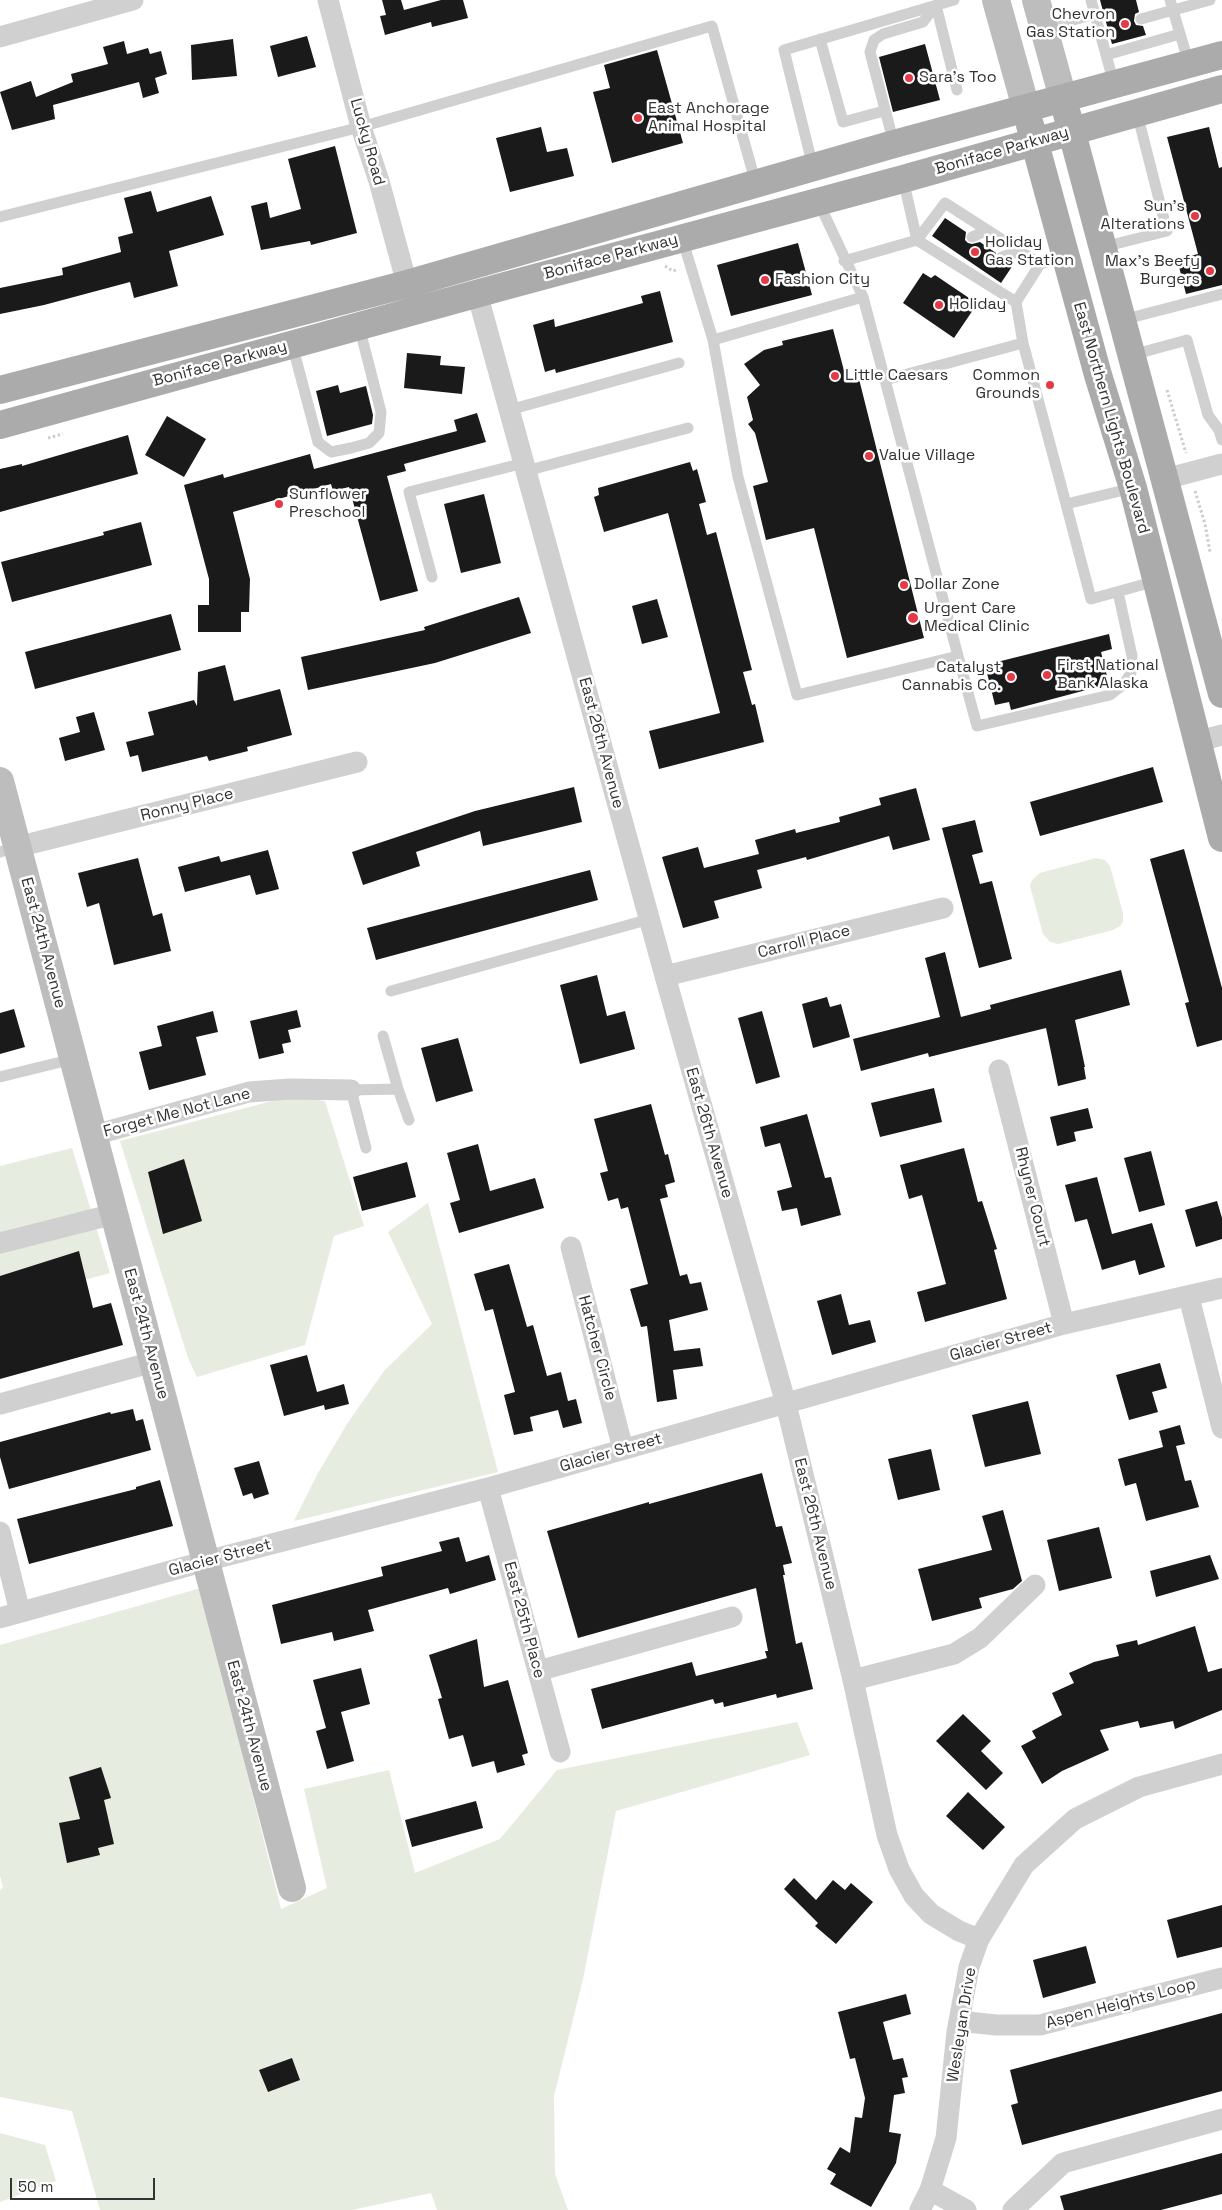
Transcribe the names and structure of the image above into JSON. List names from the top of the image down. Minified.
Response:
{"streets":{"main road":["Boniface Parkway","East Northern Lights Boulevard"],"street":["Lucky Road","East 26th Avenue","Ronny Place","Carroll Place","East 24th Avenue","Forget Me Not Lane","Rhyner Court","Glacier Street","Hatcher Circle","East 25th Place","Aspen Heights Loop","Wesleyan Drive"]},"crossings":[["Lucky Road","Boniface Parkway"],["Boniface Parkway","East Northern Lights Boulevard"],["Boniface Parkway","East 26th Avenue"],["East 26th Avenue","Carroll Place"],["East 26th Avenue","Glacier Street"],["East 26th Avenue","Wesleyan Drive"],["Ronny Place","East 24th Avenue"],["East 24th Avenue","Forget Me Not Lane"],["East 24th Avenue","Glacier Street"],["Rhyner Court","Glacier Street"],["Glacier Street","Hatcher Circle"],["Glacier Street","East 25th Place"],["Aspen Heights Loop","Wesleyan Drive"]],"places":["Chevron Gas Station","Sara's Too","East Anchorage Animal Hospital","Sun's Alterations","Holiday Gas Station","Max's Beefy Burgers","Fashion City","Holiday","Little Caesars","Common Grounds","Value Village","Sunflower Preschool","Dollar Zone","Urgent Care Medical Clinic","First National Bank Alaska","Catalyst Cannabis Co."],"scale_bar":"50 m"}
